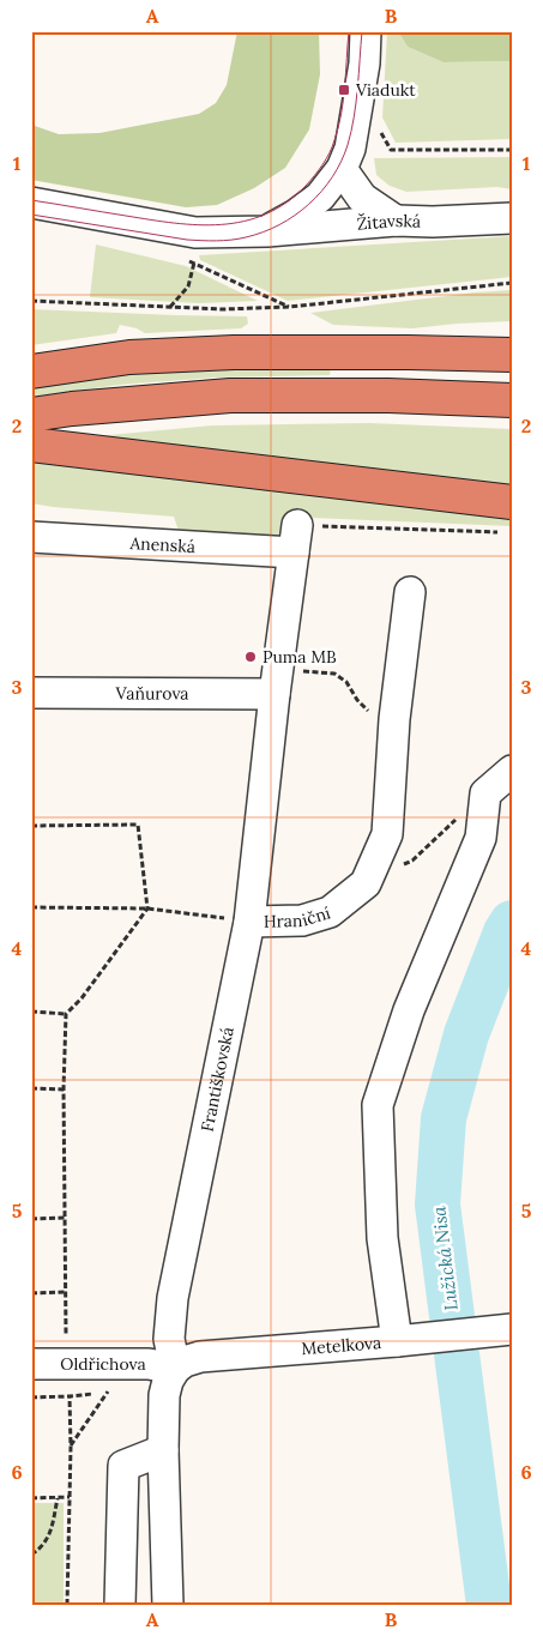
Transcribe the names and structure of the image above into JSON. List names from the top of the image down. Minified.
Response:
{"streets":{"street":["Žitavská","Anenská","Vaňurova","Hraniční","Františkovská","Metelkova","Oldřichova"]},"crossings":[["Anenská","Františkovská"],["Vaňurova","Františkovská"],["Hraniční","Františkovská"],["Františkovská","Metelkova"],["Františkovská","Oldřichova"],["Metelkova","Oldřichova"]],"water":["Lužická Nisa"],"places":{"transit":["Viadukt"],"other":["Puma MB"]},"grid":{"columns":["A","B"],"rows":["1","2","3","4","5","6"]}}
